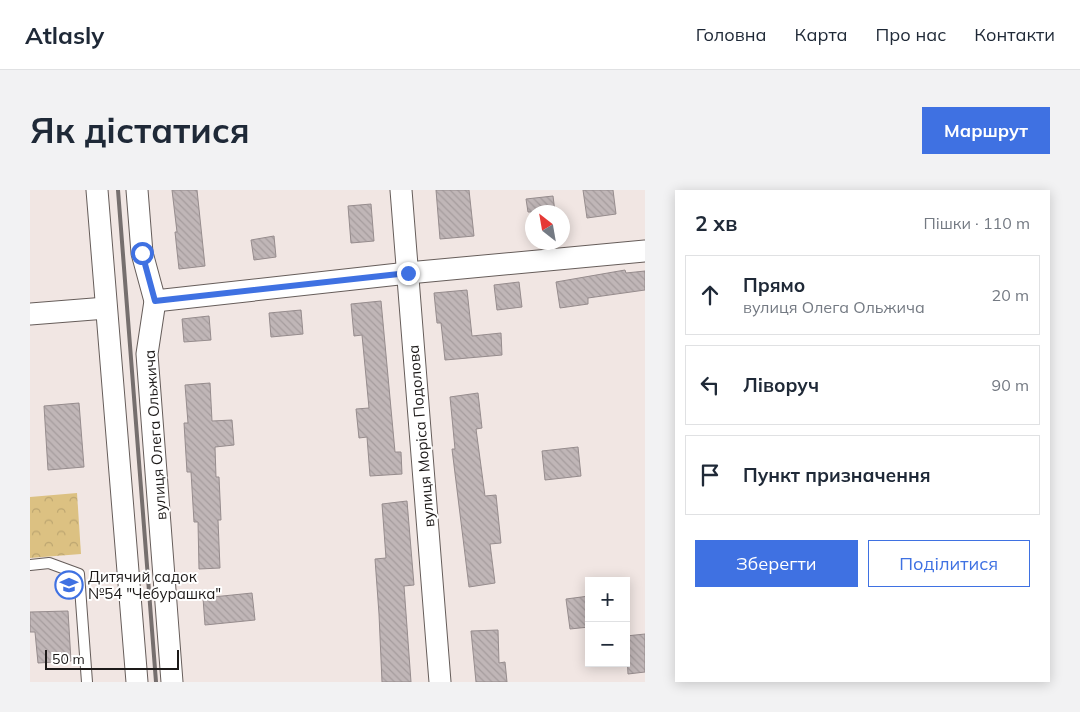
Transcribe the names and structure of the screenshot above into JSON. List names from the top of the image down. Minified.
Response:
{"streets":{"street":["вулиця Олега Ольжича","вулиця Моріса Подолова"]},"places":{"school or university":["Дитячий садок №54 \"Чебурашка\""]},"scale_bar":"50 m","north":"top left","page":{"header":"Atlasly","nav":["Головна","Карта","Про нас","Контакти"],"buttons":["Маршрут",["Зберегти","Поділитися"]],"title":"Як дістатися","heading":["2 хв","Пішки · 110 m"],"list":[["Прямо","вулиця Олега Ольжича","20 m"],["Ліворуч","90 m"],"Пункт призначення"],"map_buttons":["+","−"],"scale":"50 m"}}
